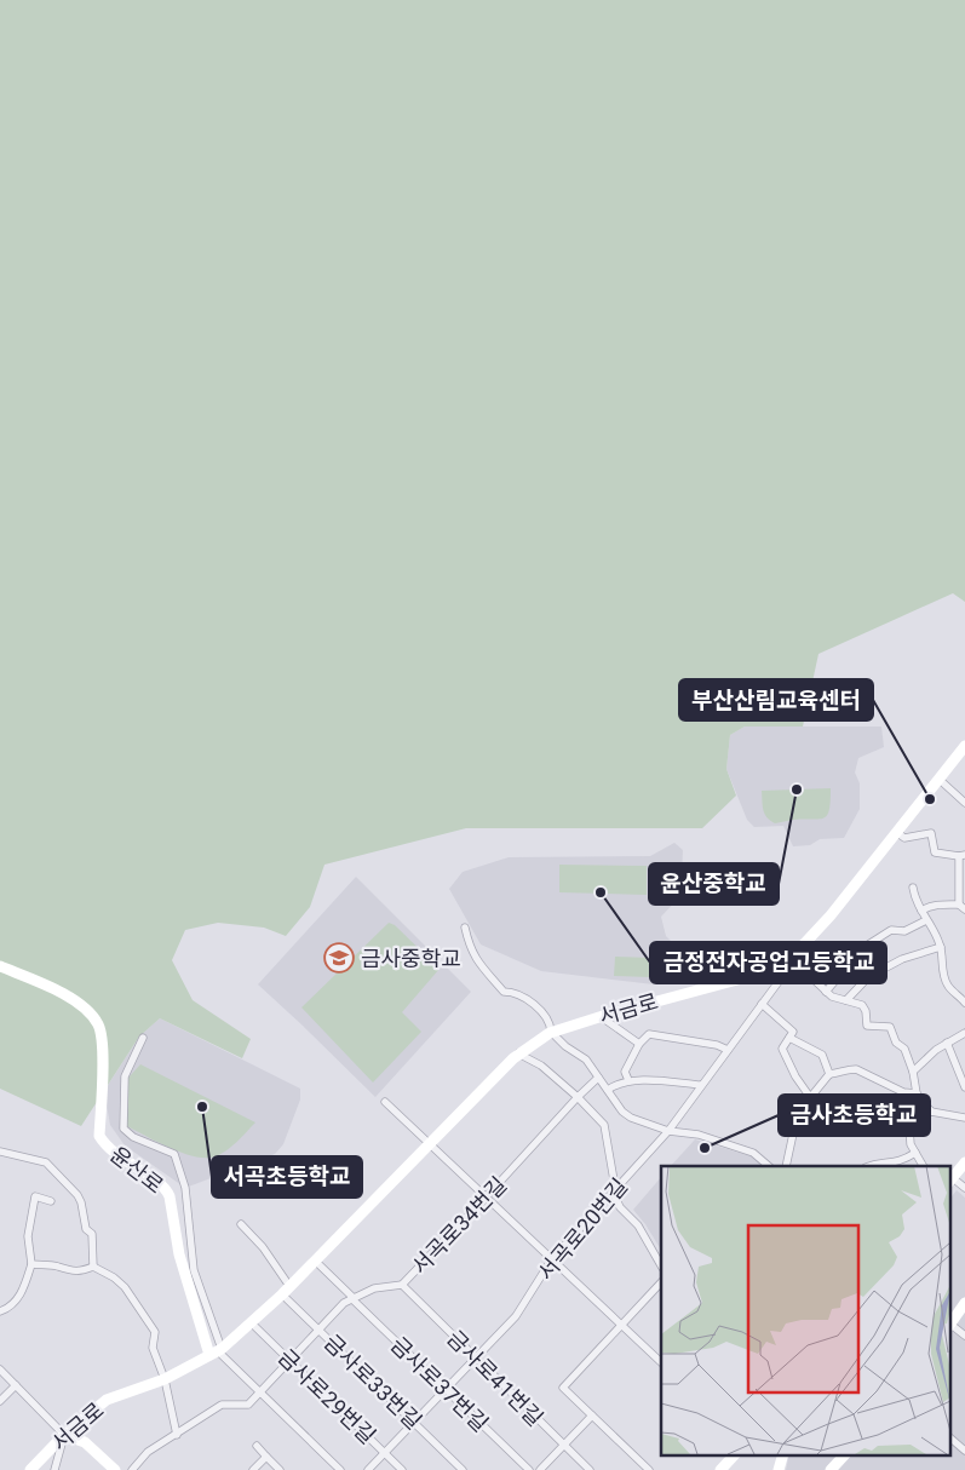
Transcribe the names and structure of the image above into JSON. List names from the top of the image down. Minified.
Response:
{"streets":{"street":["서금로","윤산로","서곡로34번길","서곡로20번길","금사로41번길","금사로33번길","금사로37번길","금사로29번길"]},"crossings":[["서금로","윤산로"],["서금로","서곡로20번길"],["서금로","금사로33번길"],["서금로","금사로37번길"],["서금로","금사로29번길"],["서곡로34번길","금사로41번길"],["서곡로34번길","금사로33번길"],["서곡로34번길","금사로37번길"],["서곡로34번길","금사로29번길"],["서곡로20번길","금사로41번길"],["서곡로20번길","금사로33번길"],["서곡로20번길","금사로37번길"],["서곡로20번길","금사로29번길"]],"places":{"other":["윤산중학교","부산산림교육센터","금정전자공업고등학교","서곡초등학교","금사초등학교"],"school or university":["금사중학교"]}}
